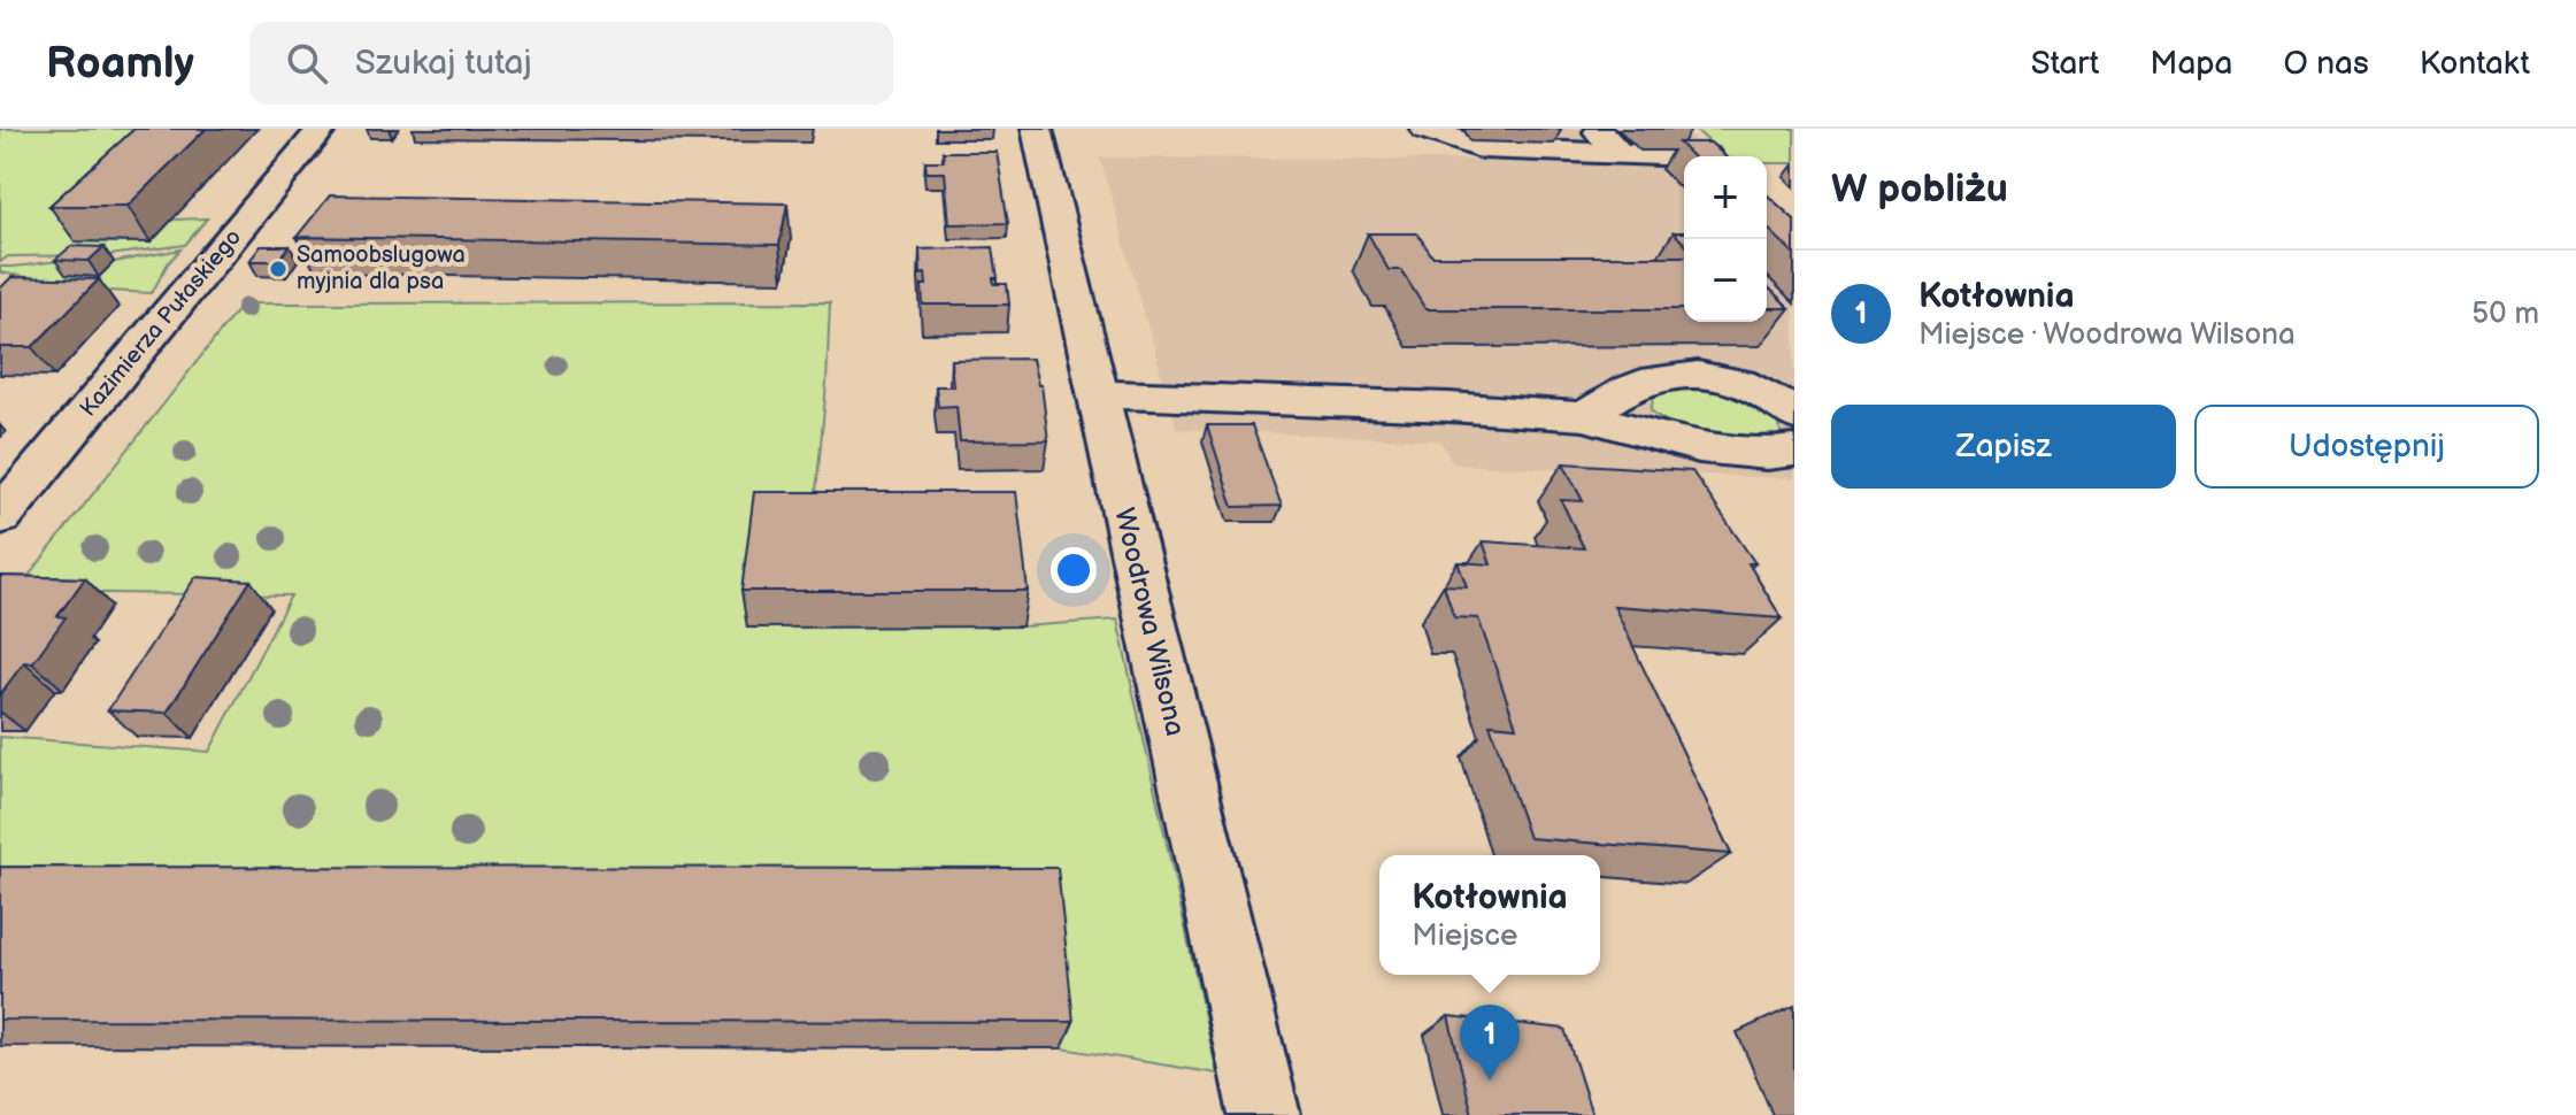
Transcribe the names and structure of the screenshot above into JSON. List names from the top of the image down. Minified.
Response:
{"streets":{"street":["Kazimierza Pułaskiego","Woodrowa Wilsona"]},"places":["Samoobslugowa myjnia dla psa"],"page":{"header":"Roamly","search":"Szukaj tutaj","nav":["Start","Mapa","O nas","Kontakt"],"heading":"W pobliżu","map_buttons":["+","−"],"list":[{"mark":"1","name":"Kotłownia","note":"Miejsce · Woodrowa Wilsona","value":"50 m"}],"buttons":["Zapisz","Udostępnij"],"popup":["Kotłownia","Miejsce"],"pins":"1"}}
